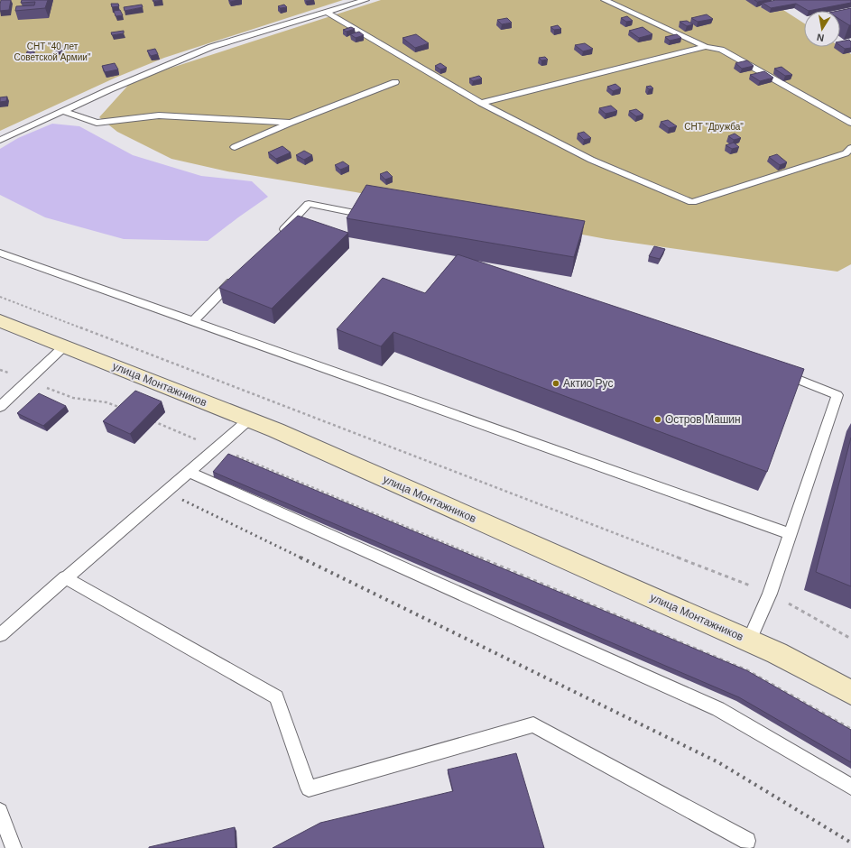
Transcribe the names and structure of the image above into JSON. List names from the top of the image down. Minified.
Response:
{"streets":{"main road":["улица Монтажников"]},"parks":["СНТ \"40 лет Советской Армии\"","СНТ \"Дружба\""],"places":["Актио Рус","Остров Машин"],"north":"bottom"}
